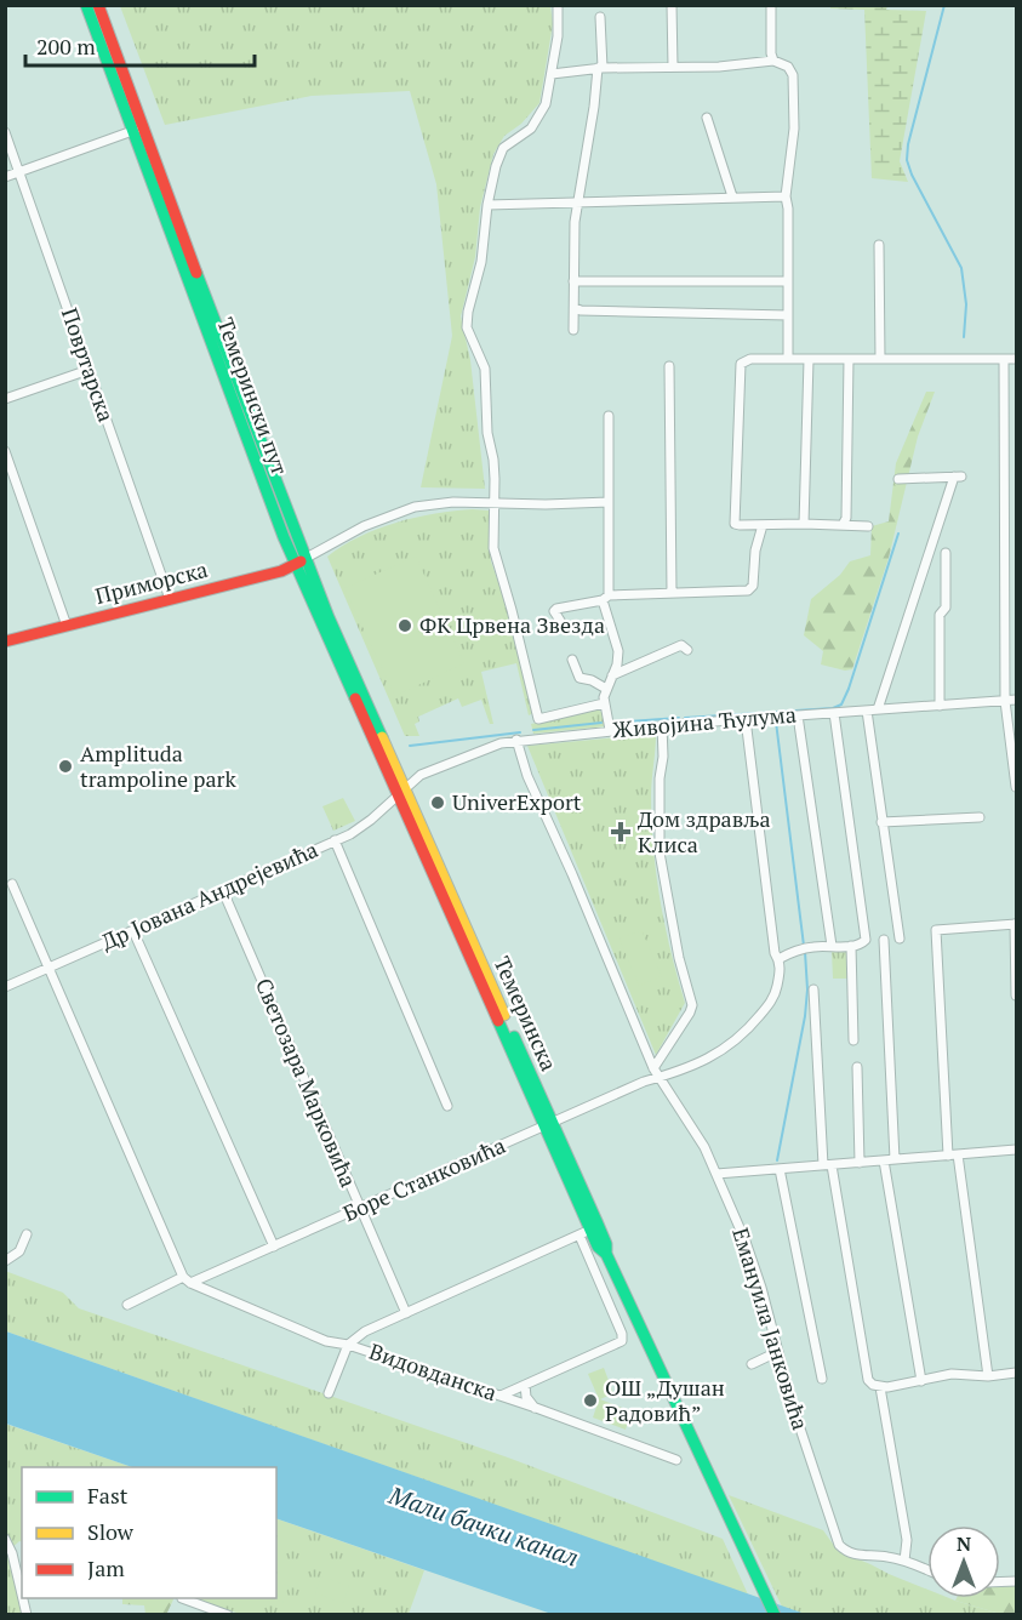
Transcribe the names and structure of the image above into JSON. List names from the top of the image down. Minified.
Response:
{"streets":{"main road":["Темерински пут","Приморска","Темеринска"],"street":["Повртарска","Живојина Ћулума","Др Јована Андрејевића","Светозара Марковића","Боре Станковића","Емануила Јанковића","Видовданска"]},"crossings":[["Повртарска","Приморска"],["Темерински пут","Приморска"],["Темерински пут","Живојина Ћулума"],["Темерински пут","Др Јована Андрејевића"],["Темерински пут","Темеринска"],["Живојина Ћулума","Др Јована Андрејевића"],["Живојина Ћулума","Темеринска"],["Живојина Ћулума","Боре Станковића"],["Живојина Ћулума","Емануила Јанковића"],["Др Јована Андрејевића","Темеринска"],["Др Јована Андрејевића","Светозара Марковића"],["Темеринска","Боре Станковића"],["Светозара Марковића","Боре Станковића"],["Боре Станковића","Емануила Јанковића"],["Боре Станковића","Видовданска"]],"water":["Мали бачки канал"],"places":{"other":["ФК Црвена Звезда","Amplituda trampoline park","UniverExport","ОШ „Душан Радовић”"],"health":["Дом здравља Клиса"]},"legend":["Fast","Slow","Jam"],"scale_bar":"200 m","north":"top"}
